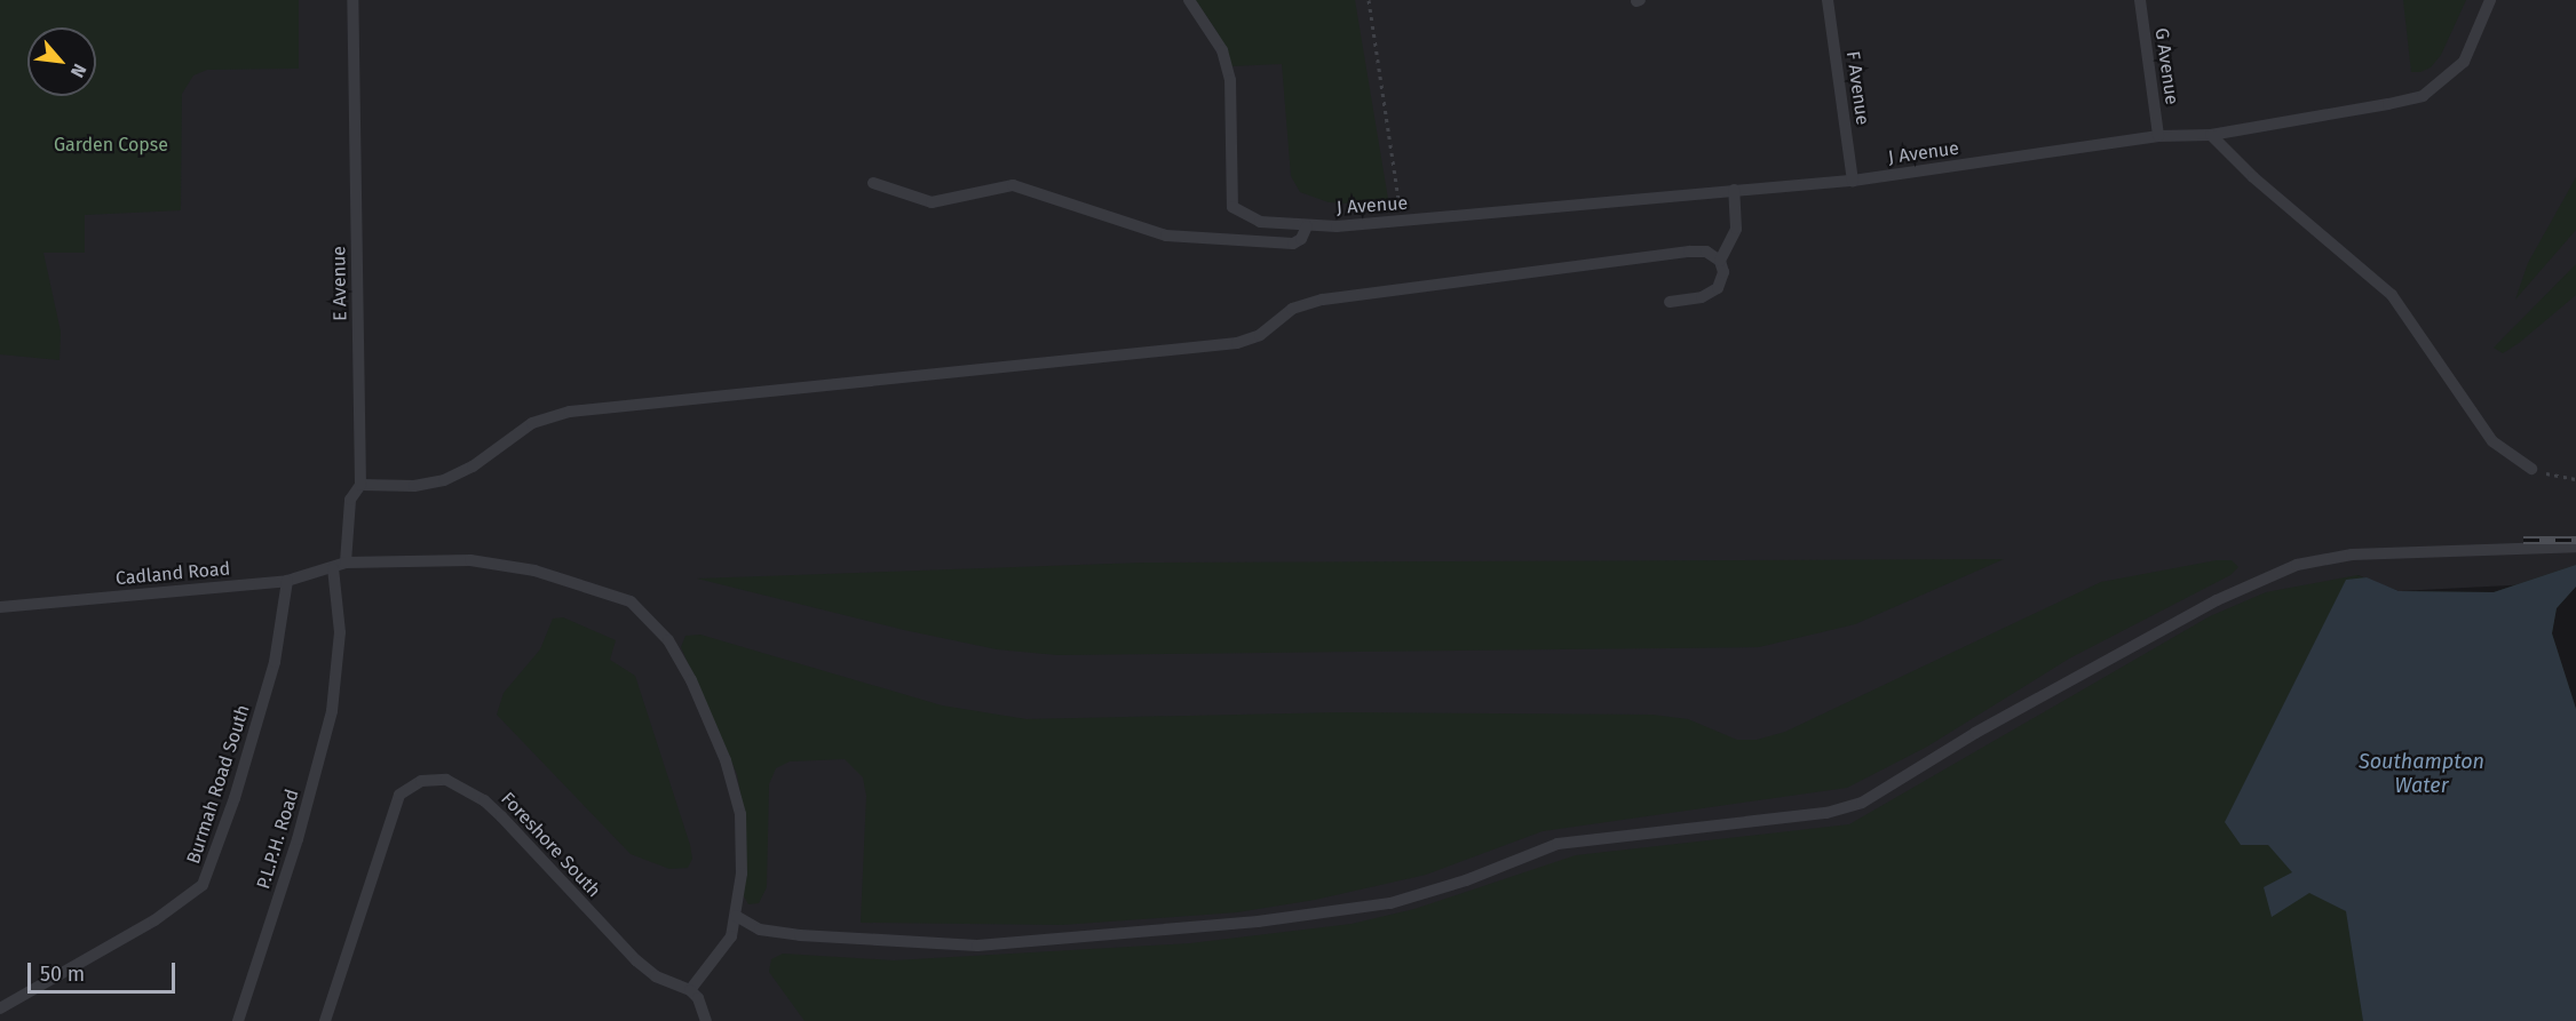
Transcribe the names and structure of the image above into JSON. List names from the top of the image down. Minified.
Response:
{"streets":{"lane":["G Avenue","F Avenue","J Avenue","E Avenue","Cadland Road","Burmah Road South","P.L.P.H. Road","Foreshore South"]},"crossings":[["G Avenue","J Avenue"],["F Avenue","J Avenue"],["E Avenue","Cadland Road"],["Cadland Road","Burmah Road South"],["Cadland Road","P.L.P.H. Road"]],"water":["Southampton Water"],"parks":["Garden Copse"],"scale_bar":"50 m","north":"bottom right"}
